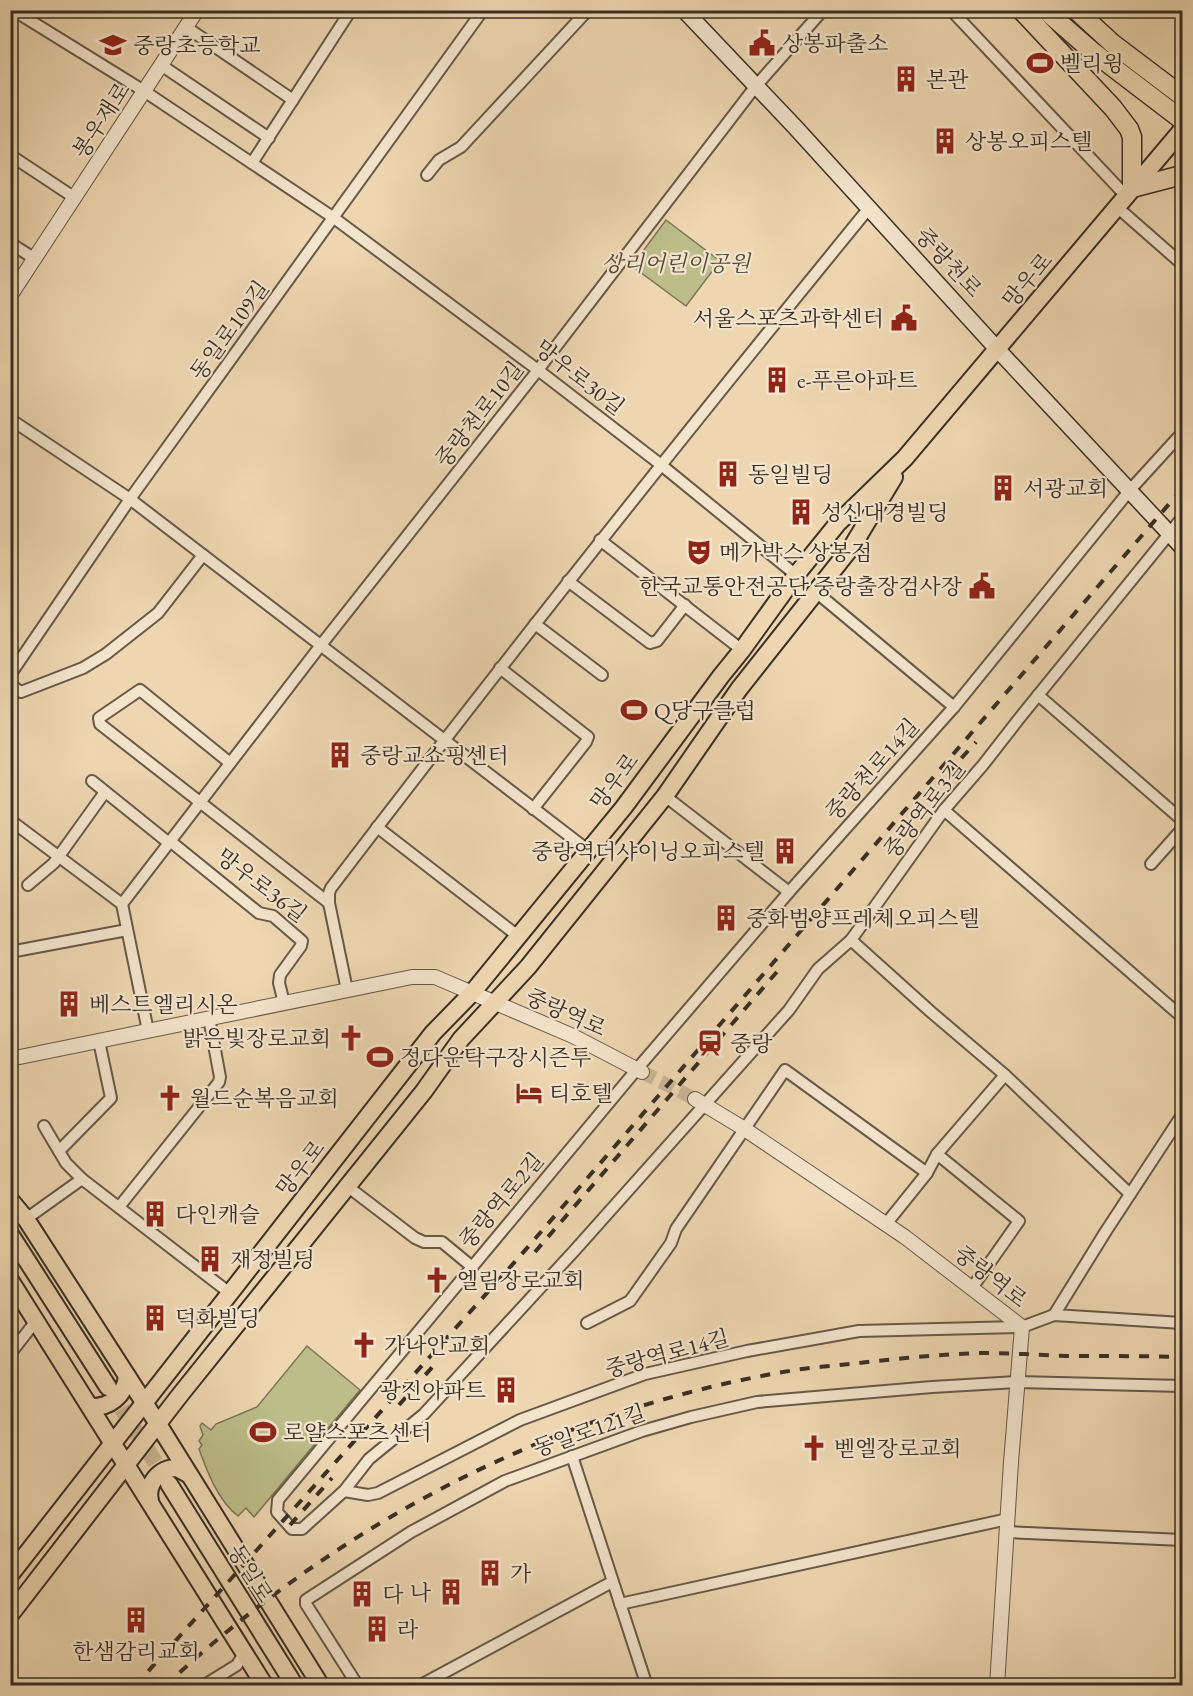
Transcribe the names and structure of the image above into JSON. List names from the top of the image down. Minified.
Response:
{"streets":{"main road":["중랑천로","망우로","동일로"],"street":["봉우재로","동일로109길","망우로30길","중랑천로10길","중랑천로14길","중랑역로3길","망우로36길","중랑역로","중랑역로2길","중랑역로14길","동일로121길"]},"crossings":[["봉우재로","망우로30길"],["중랑천로","망우로"],["중랑천로","중랑천로10길"],["중랑천로","중랑천로14길"],["중랑천로","중랑역로3길"],["망우로","망우로30길"],["망우로","중랑역로"],["동일로109길","망우로30길"],["망우로30길","중랑천로10길"],["중랑천로10길","망우로36길"],["중랑천로14길","중랑역로"],["중랑천로14길","중랑역로2길"],["중랑역로3길","중랑역로"],["중랑역로3길","중랑역로2길"],["중랑역로","중랑역로2길"],["중랑역로","중랑역로14길"],["중랑역로","동일로121길"],["중랑역로2길","중랑역로14길"]],"parks":["상리어린이공원"],"places":{"public building":["상봉파출소","서울스포츠과학센터","한국교통안전공단 중랑출장검사장"],"school or university":["중랑초등학교"],"sports":["벨리윙","Q당구클럽","정다운탁구장시즌투","로얄스포츠센터"],"building":["본관","상봉오피스텔","e-푸른아파트","동일빌딩","서광교회","성신대경빌딩","중랑교쇼핑센터","중랑역더샤이닝오피스텔","중화범양프레체오피스텔","베스트엘리시온","다인캐슬","재정빌딩","덕화빌딩","광진아파트","가","나","다","한샘감리교회","라"],"theatre":["메가박스 상봉점"],"church":["밝은빛장로교회","월드순복음교회","엘림장로교회","가나안교회","벧엘장로교회"],"station":["중랑"],"hotel":["티호텔"]}}
